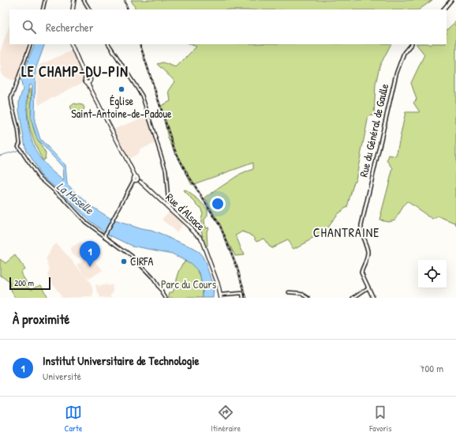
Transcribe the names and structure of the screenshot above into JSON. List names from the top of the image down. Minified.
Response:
{"streets":{"main road":["Rue du Général de Gaulle","Rue d'Alsace"]},"districts":["LE CHAMP-DU-PIN","CHANTRAINE"],"water":["La Moselle"],"parks":["Parc du Cours"],"places":["Église Saint-Antoine-de-Padoue","CIRFA"],"scale_bar":"200 m","page":{"search":"Rechercher","pins":"1","scale":"200 m","heading":"À proximité","list":[{"mark":"1","name":"Institut Universitaire de Technologie","note":"Université","value":"700 m"}],"nav":["Carte","Itinéraire","Favoris"]}}
